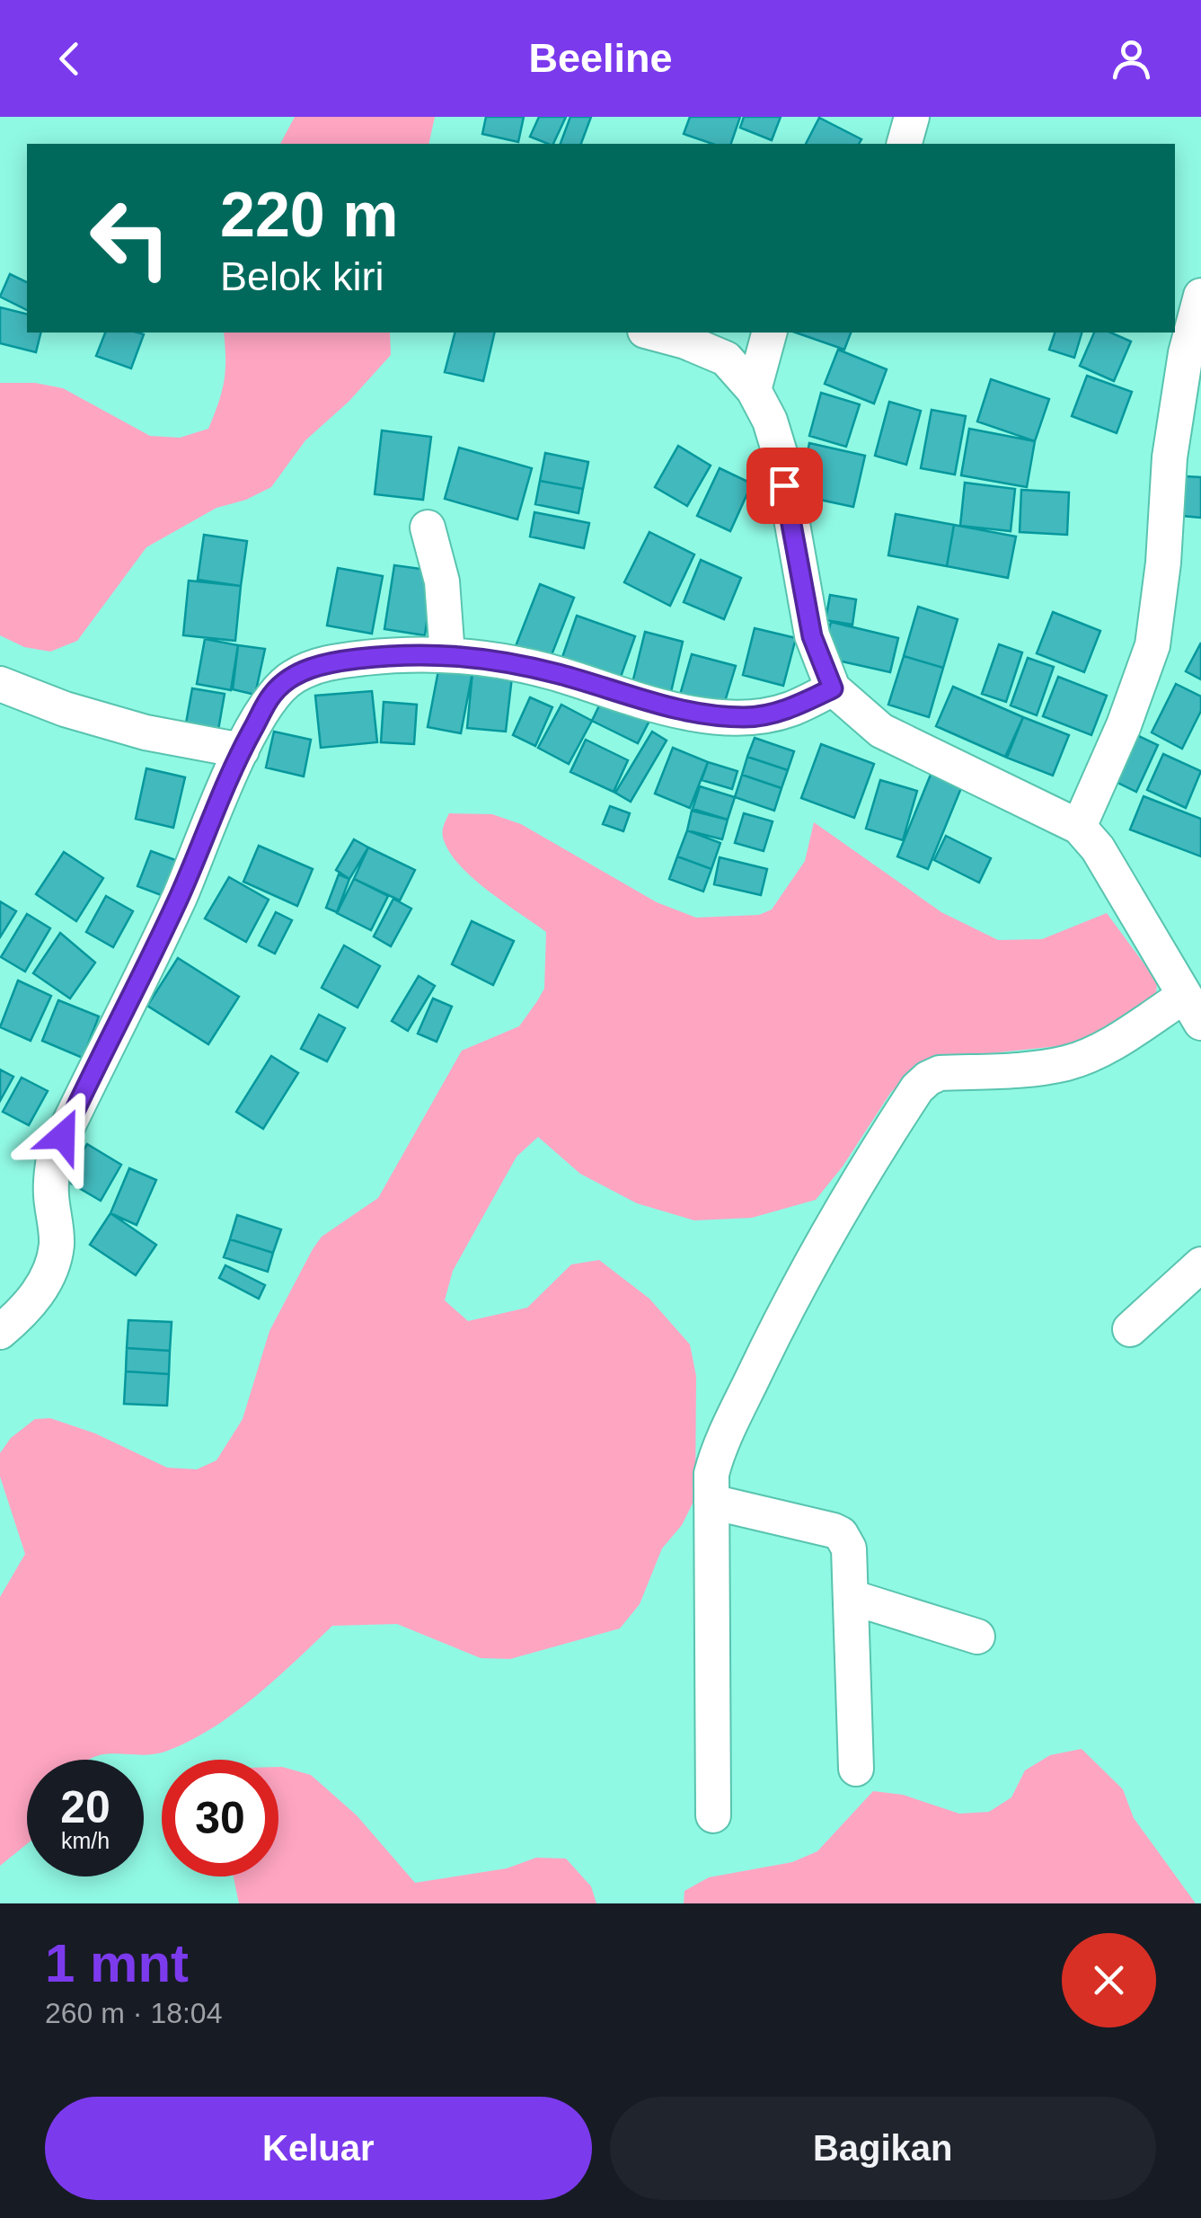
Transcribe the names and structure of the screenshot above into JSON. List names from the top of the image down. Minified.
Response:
{"page":{"header":"Beeline","turn":["220 m","Belok kiri"],"speed":"20 km/h","limit":"30","heading":["1 mnt","260 m · 18:04"],"buttons":["Keluar","Bagikan"]}}
